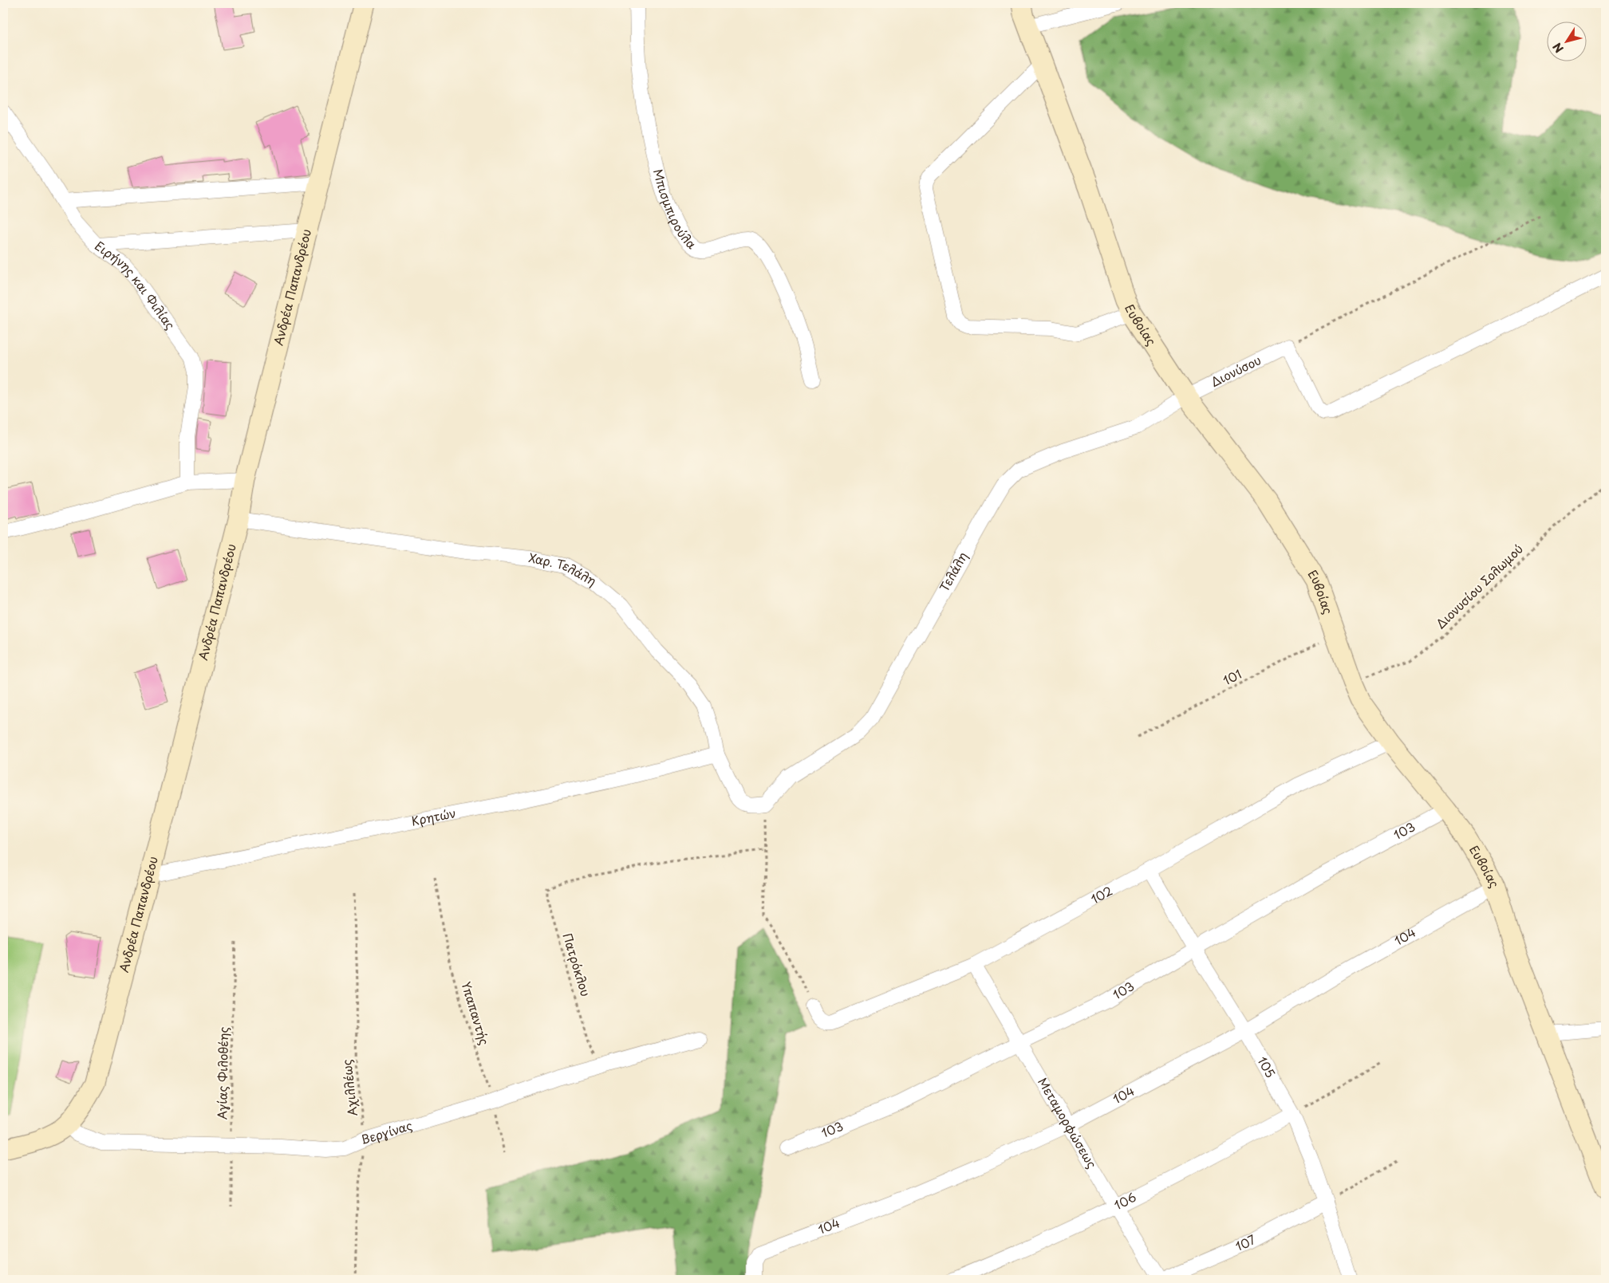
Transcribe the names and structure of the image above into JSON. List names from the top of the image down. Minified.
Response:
{"streets":{"street":["Μπισμπιρούλα","Ειρήνης και Φιλίας","Ανδρέα Παπανδρέου","Ευβοίας","Διονύσου","Τελάλη","Χαρ. Τελάλη","Κρητών","103","102","104","105","Μεταμορφώσεως","Βεργίνας","106","107"],"path":["Διονυσίου Σολωμού","101","Πατρόκλου","Υπαπαντής","Αγίας Φιλοθέης","Αχιλλέως"]},"crossings":[["Ανδρέα Παπανδρέου","Χαρ. Τελάλη"],["Ανδρέα Παπανδρέου","Κρητών"],["Ανδρέα Παπανδρέου","Βεργίνας"],["Ευβοίας","Διονύσου"],["Ευβοίας","Τελάλη"],["Ευβοίας","Διονυσίου Σολωμού"],["Ευβοίας","101"],["Ευβοίας","103"],["Ευβοίας","102"],["Ευβοίας","104"],["Διονύσου","Τελάλη"],["Τελάλη","Χαρ. Τελάλη"],["Χαρ. Τελάλη","Κρητών"],["103","105"],["103","Μεταμορφώσεως"],["102","105"],["102","Μεταμορφώσεως"],["104","105"],["104","Μεταμορφώσεως"],["Πατρόκλου","Βεργίνας"],["Υπαπαντής","Βεργίνας"],["105","106"],["105","107"],["Αγίας Φιλοθέης","Βεργίνας"],["Αχιλλέως","Βεργίνας"],["Μεταμορφώσεως","106"],["Μεταμορφώσεως","107"]],"north":"bottom left"}
